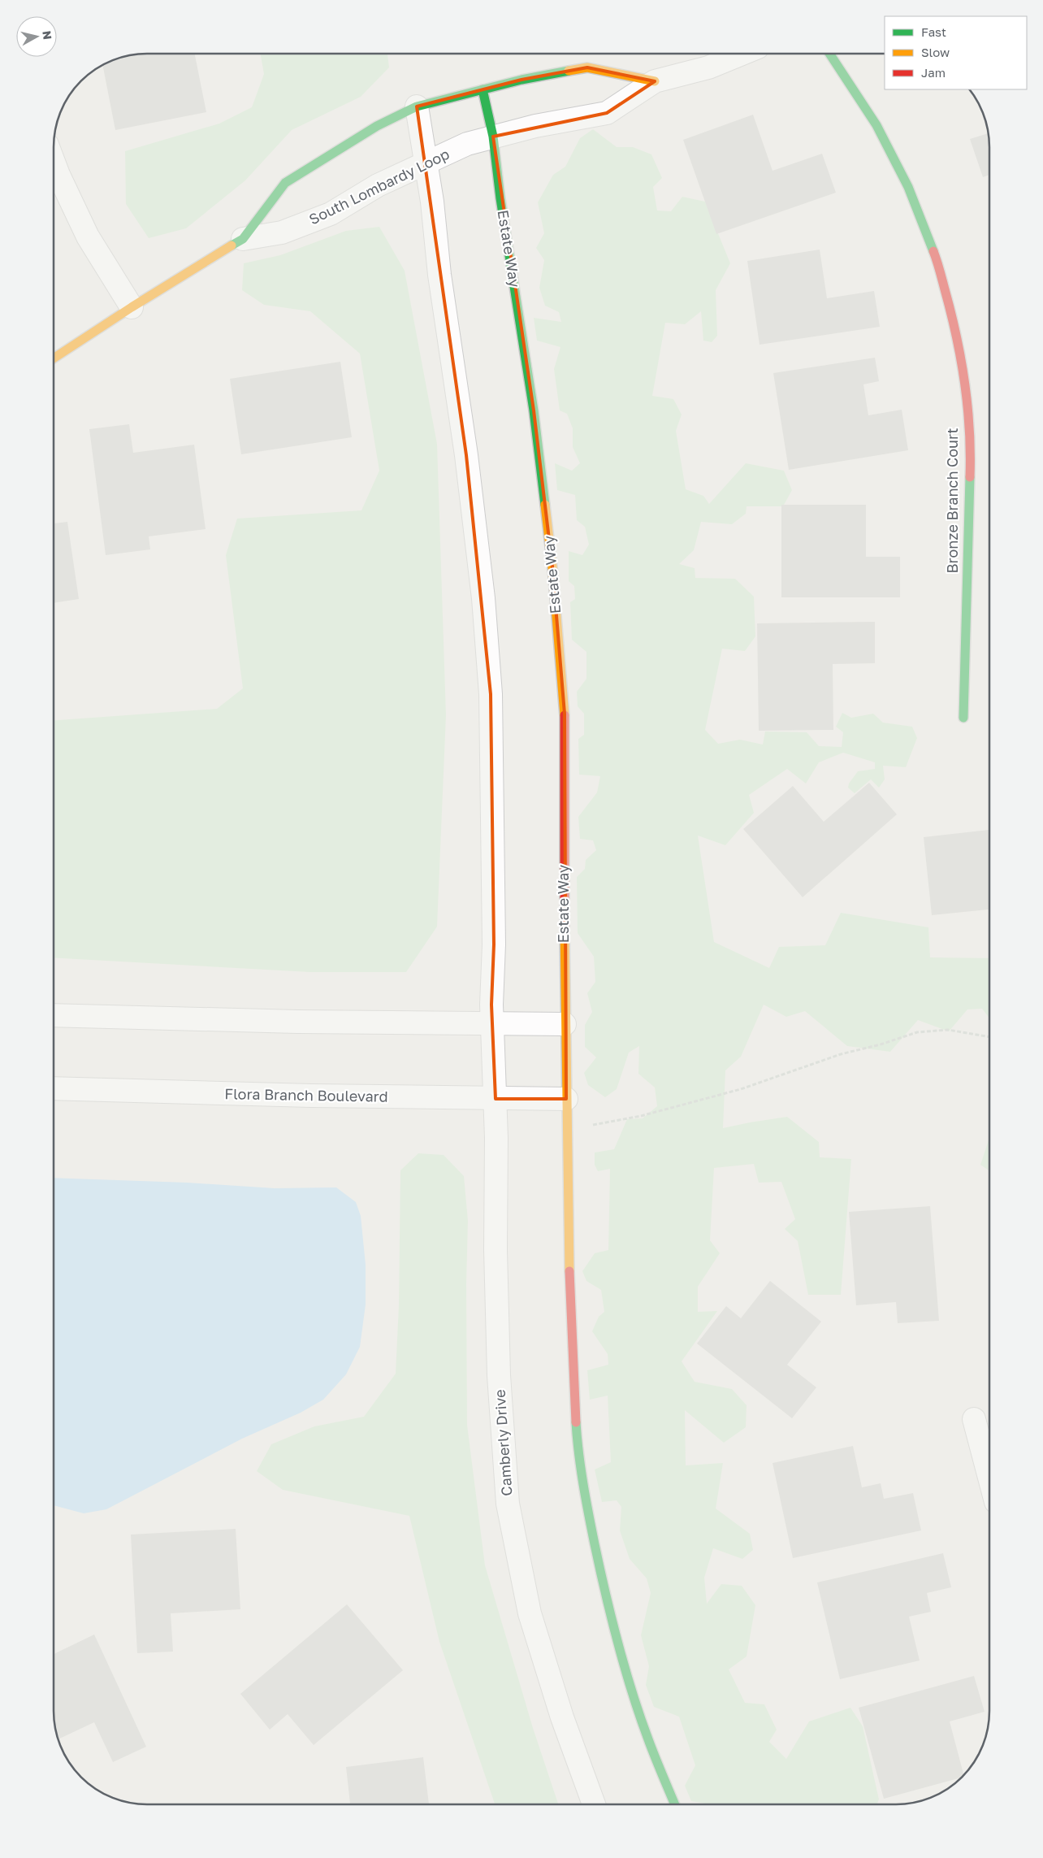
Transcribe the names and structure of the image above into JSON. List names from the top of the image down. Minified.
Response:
{"streets":{"street":["South Lombardy Loop","Estate Way","Bronze Branch Court","Flora Branch Boulevard","Camberly Drive"]},"crossings":[["South Lombardy Loop","Estate Way"],["Estate Way","Flora Branch Boulevard"],["Flora Branch Boulevard","Camberly Drive"]],"legend":["Fast","Slow","Jam"],"north":"right"}
